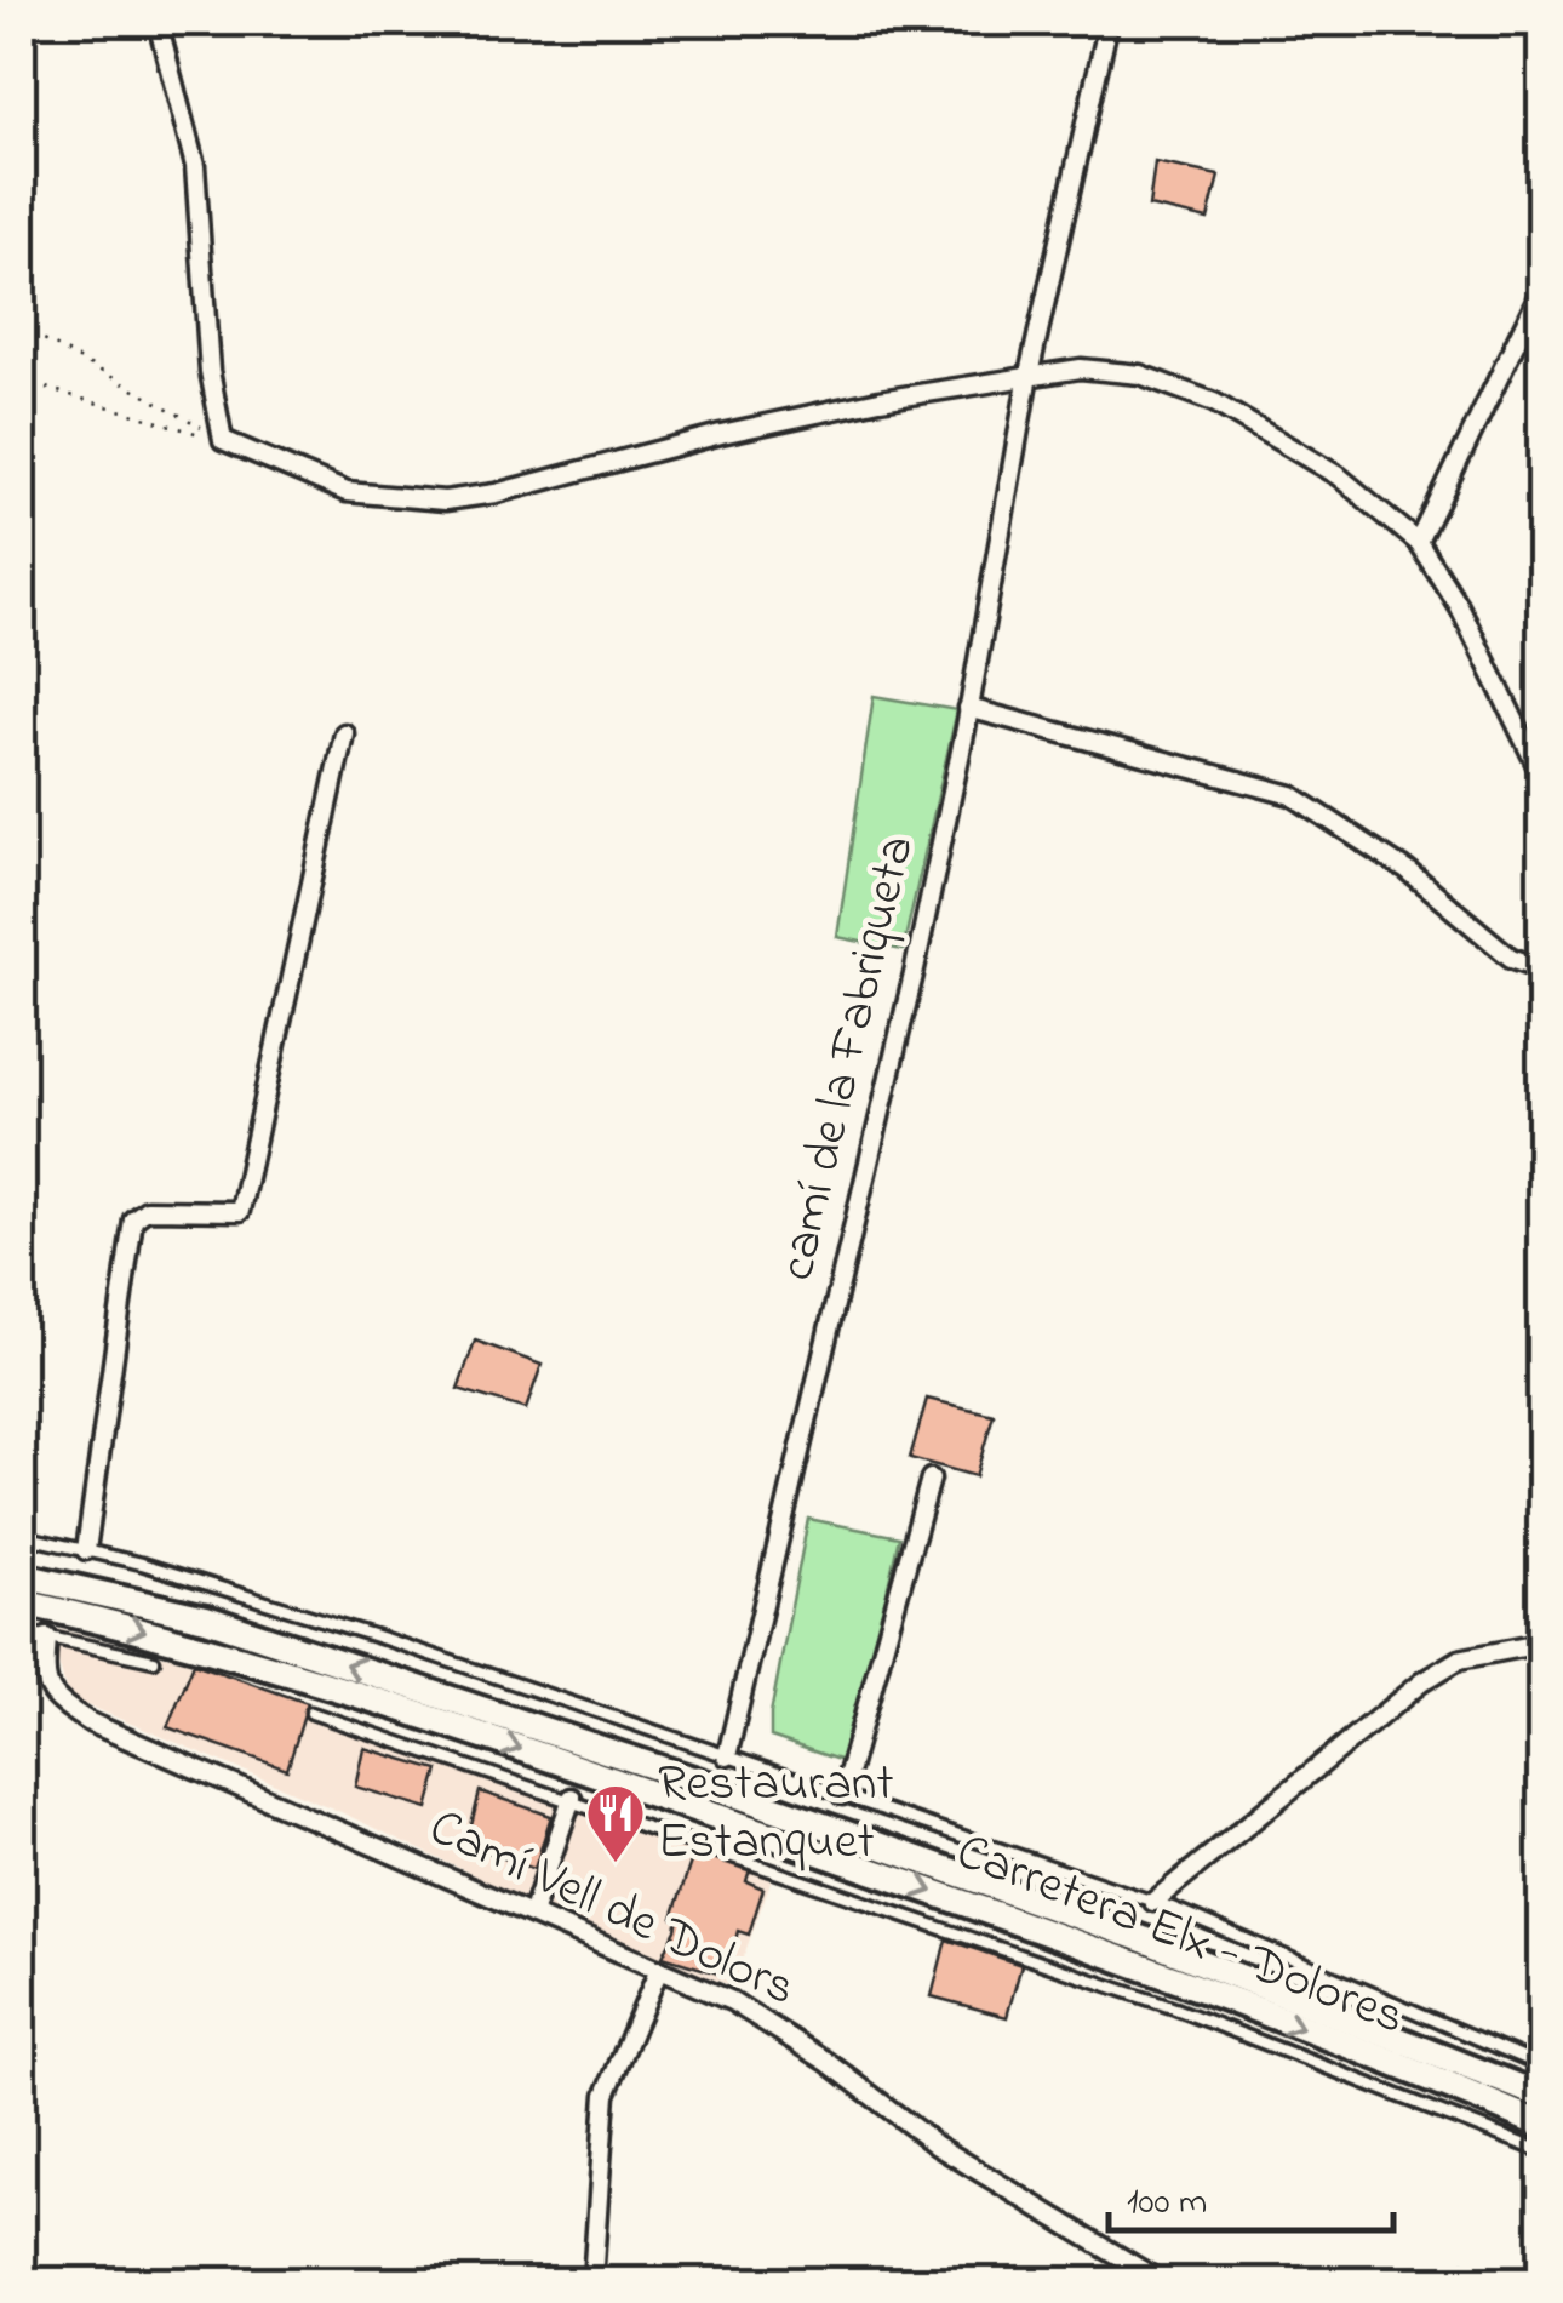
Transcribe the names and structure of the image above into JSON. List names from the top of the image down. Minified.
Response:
{"streets":{"main road":["Carretera Elx - Dolores"],"street":["camí de la Fabriqueta","Camí Vell de Dolors"]},"places":{"restaurant":["Restaurant Estanquet"]},"scale_bar":"100 m"}
